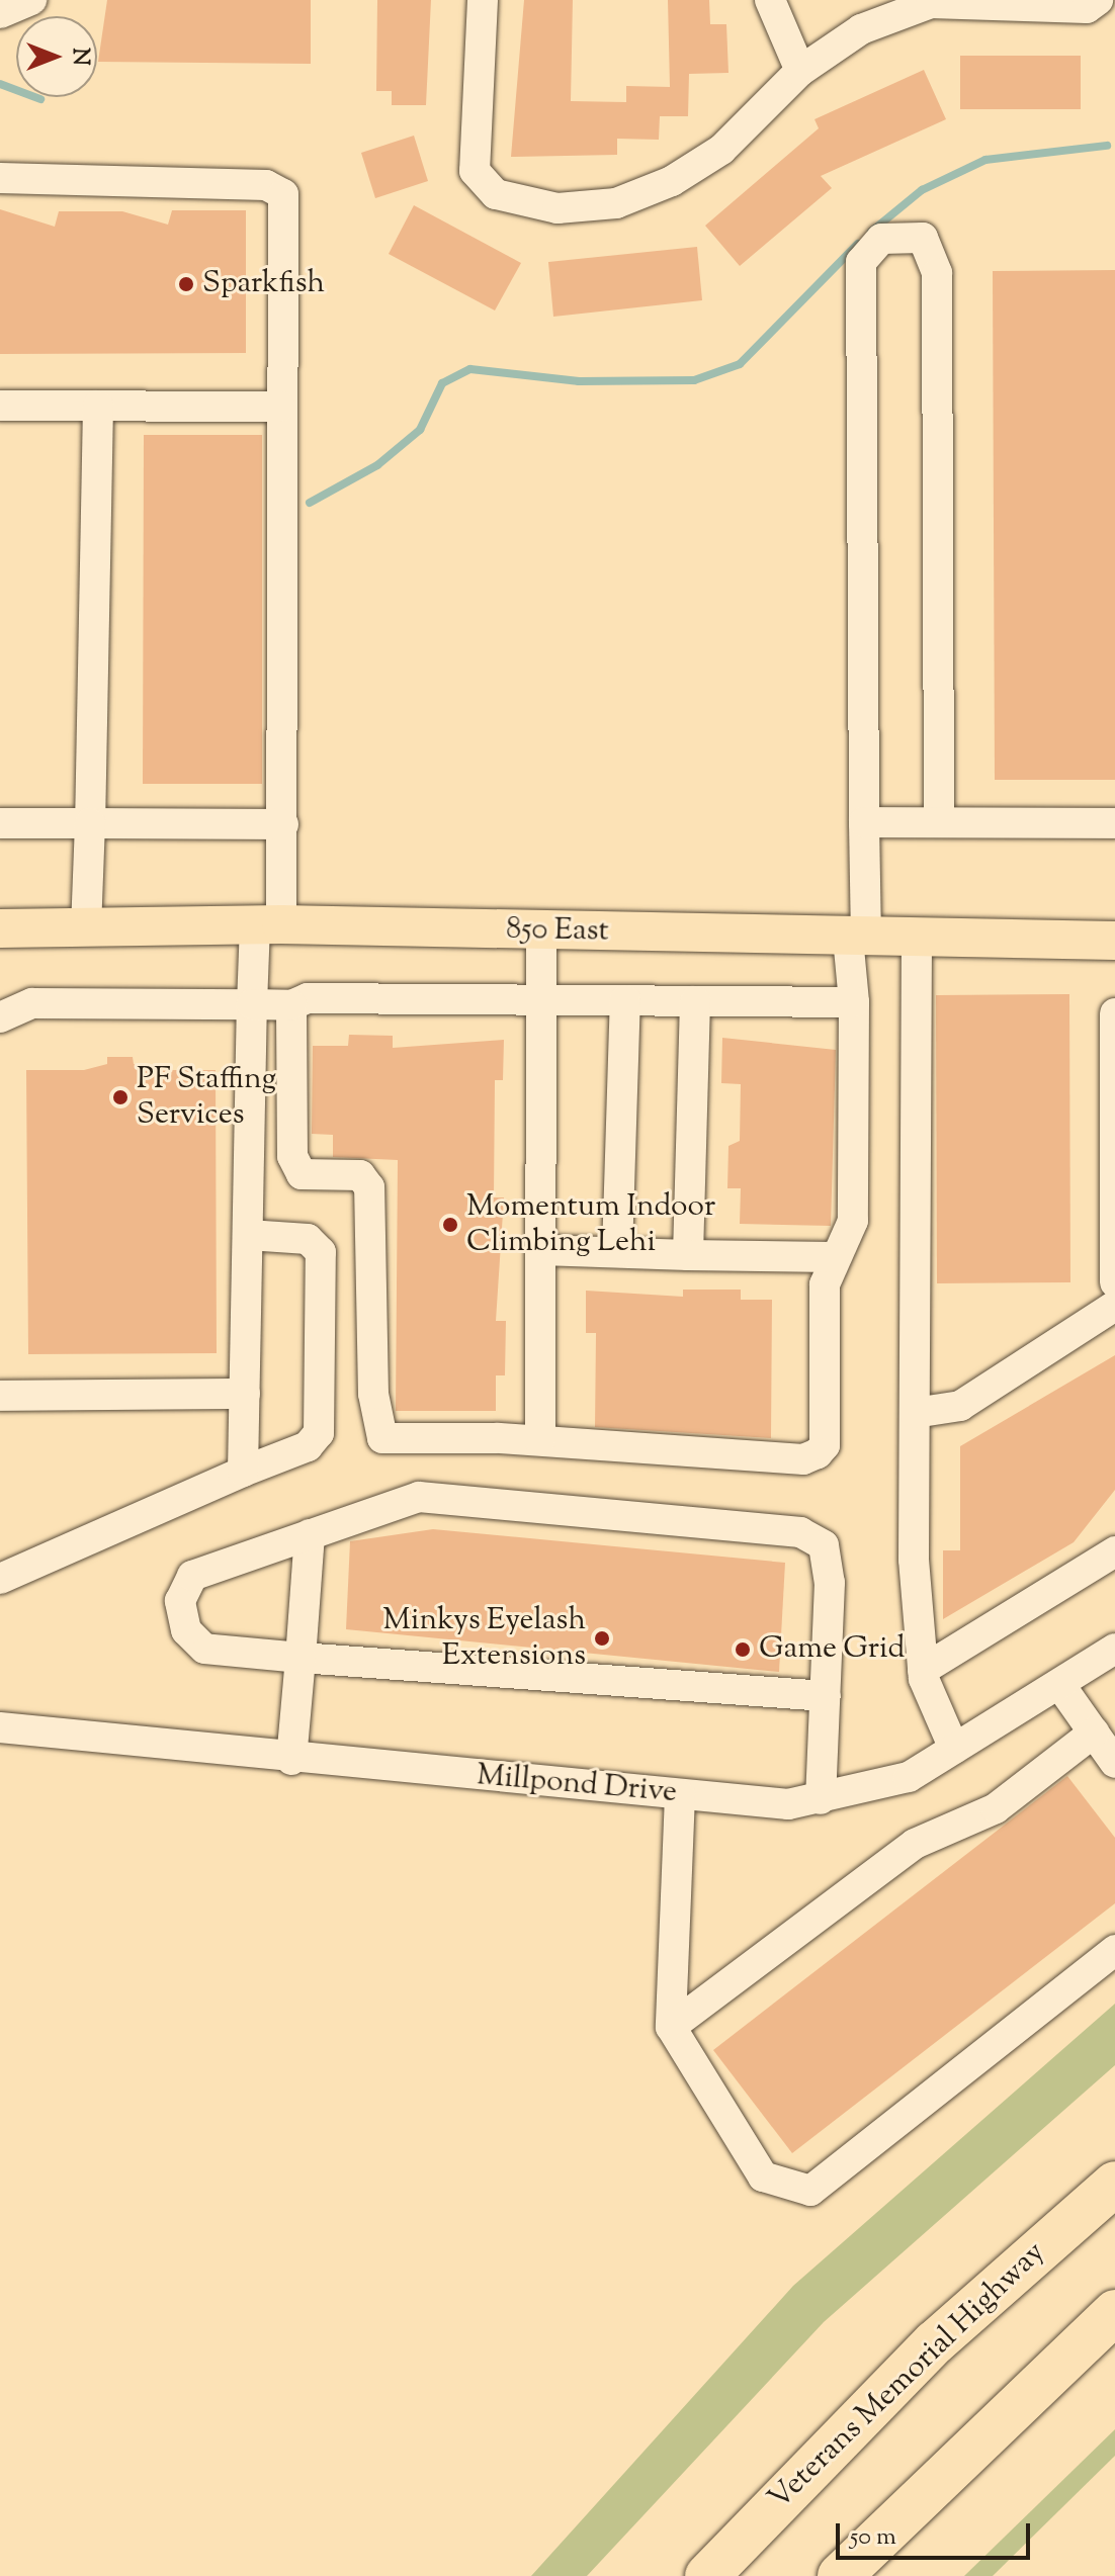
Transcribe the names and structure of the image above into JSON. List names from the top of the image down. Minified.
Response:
{"streets":{"highway":["Veterans Memorial Highway"],"main road":["850 East"],"street":["Millpond Drive"]},"places":["Sparkfish","PF Staffing Services","Momentum Indoor Climbing Lehi","Minkys Eyelash Extensions","Game Grid"],"scale_bar":"50 m","north":"right"}
